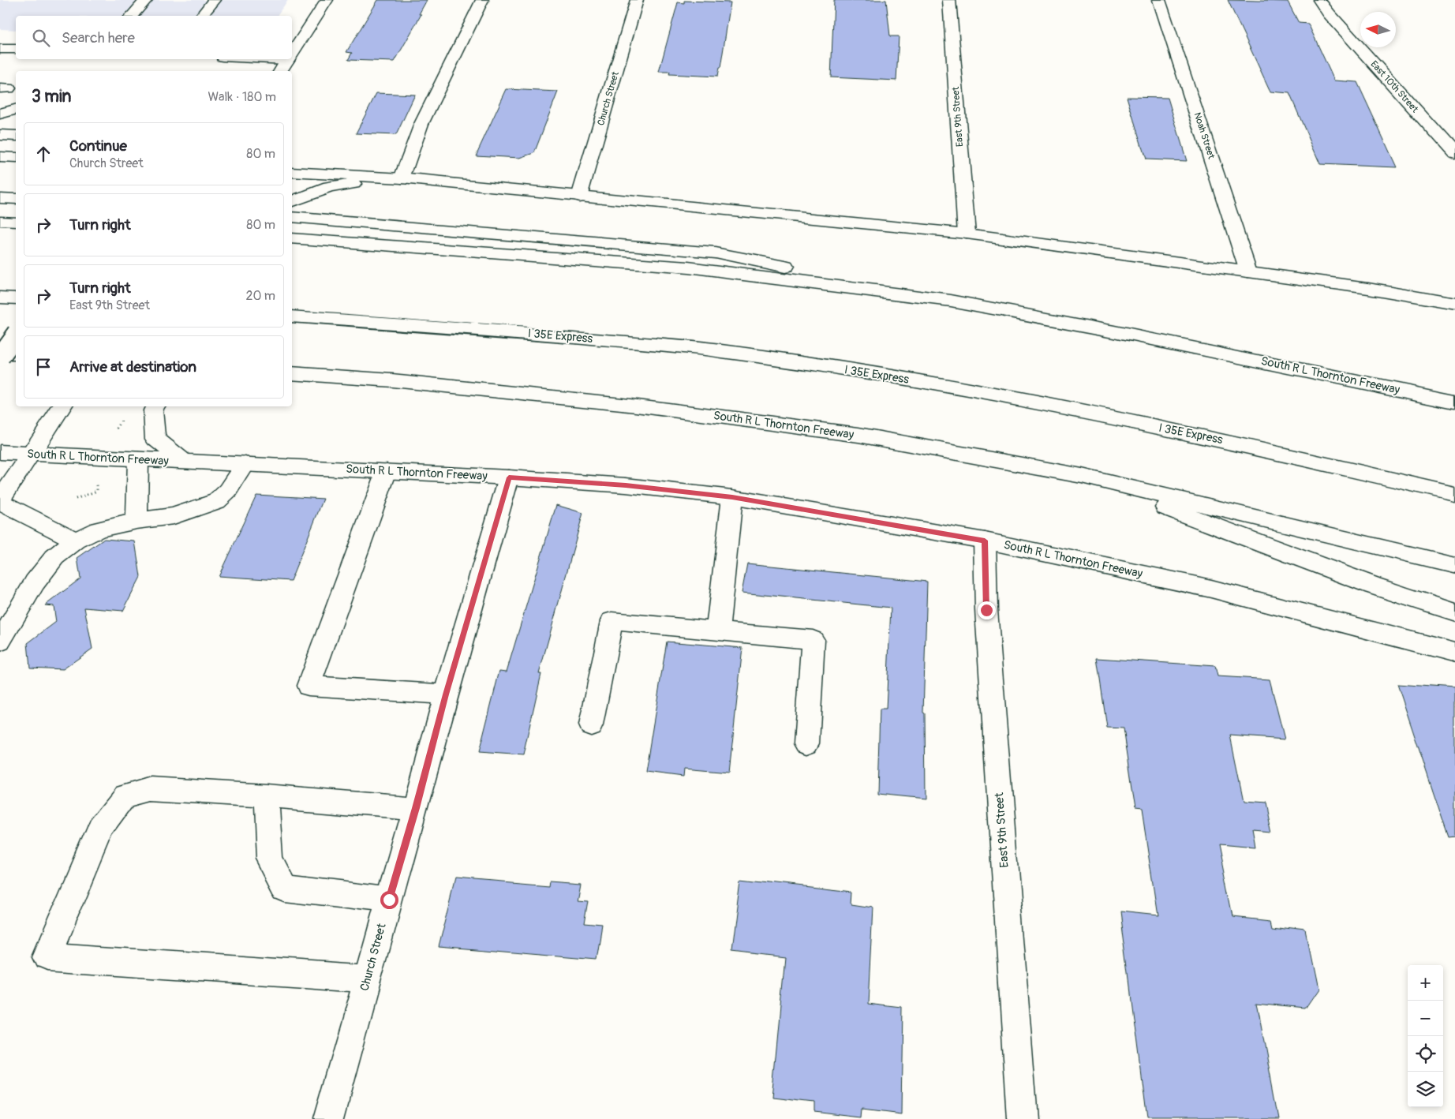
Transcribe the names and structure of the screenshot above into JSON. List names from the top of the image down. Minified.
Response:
{"streets":{"main road":["East 10th Street","Church Street","East 9th Street","Noah Street","I 35E Express","South R L Thornton Freeway"]},"crossings":[["Church Street","South R L Thornton Freeway"],["East 9th Street","South R L Thornton Freeway"]],"north":"left","page":{"search":"Search here","heading":["3 min","Walk · 180 m"],"list":[["Continue","Church Street","80 m"],["Turn right","80 m"],["Turn right","East 9th Street","20 m"],"Arrive at destination"],"map_buttons":["+","−"]}}
